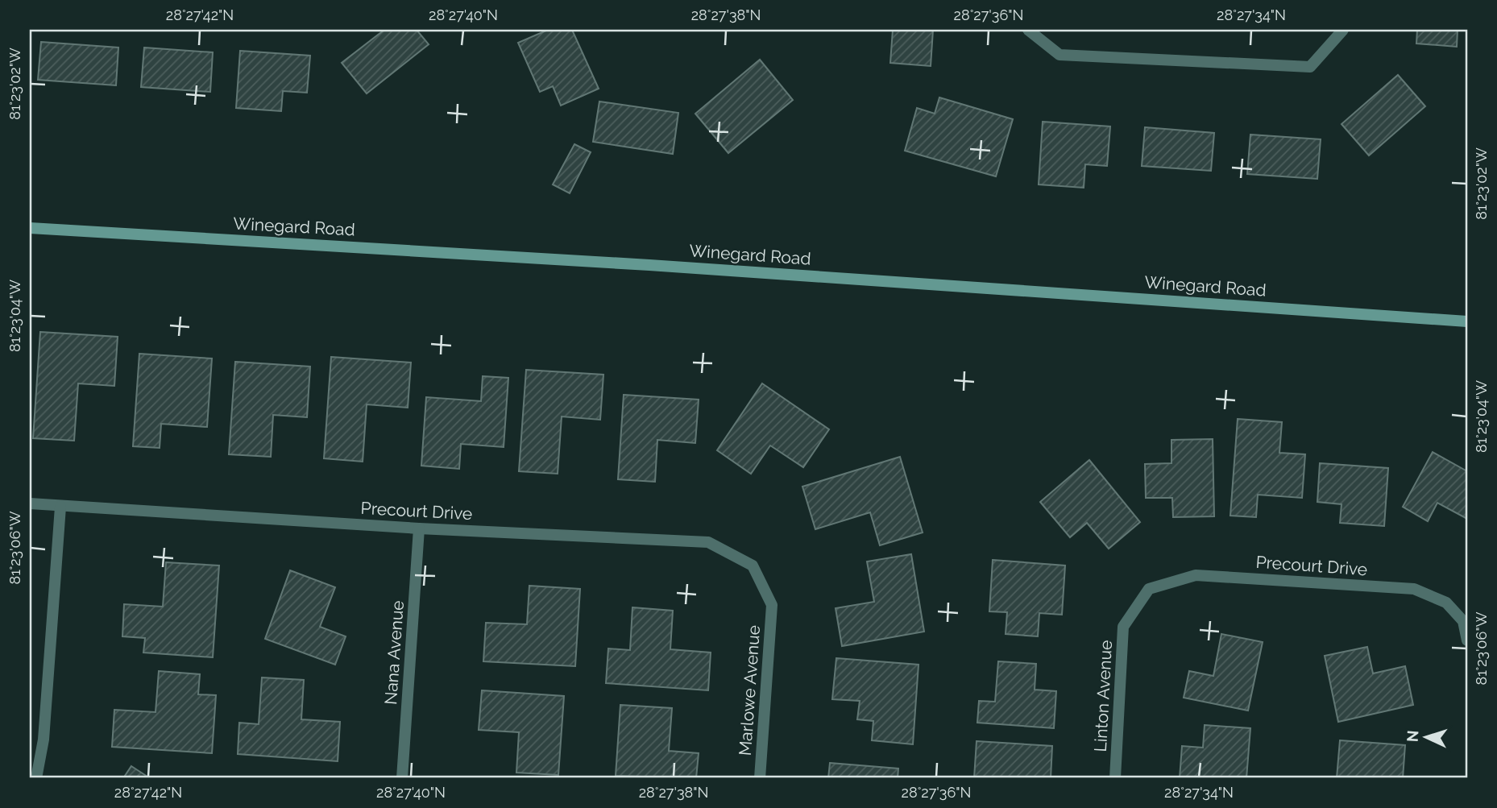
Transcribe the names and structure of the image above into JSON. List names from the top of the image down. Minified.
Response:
{"streets":{"street":["Winegard Road","Precourt Drive","Nana Avenue","Marlowe Avenue","Linton Avenue"]},"crossings":[["Precourt Drive","Nana Avenue"],["Precourt Drive","Marlowe Avenue"],["Precourt Drive","Linton Avenue"]],"north":"left","coordinates":["28°27'42\"N","28°27'40\"N","28°27'38\"N","28°27'36\"N","28°27'34\"N","81°23'02\"W","81°23'04\"W","81°23'06\"W"]}
